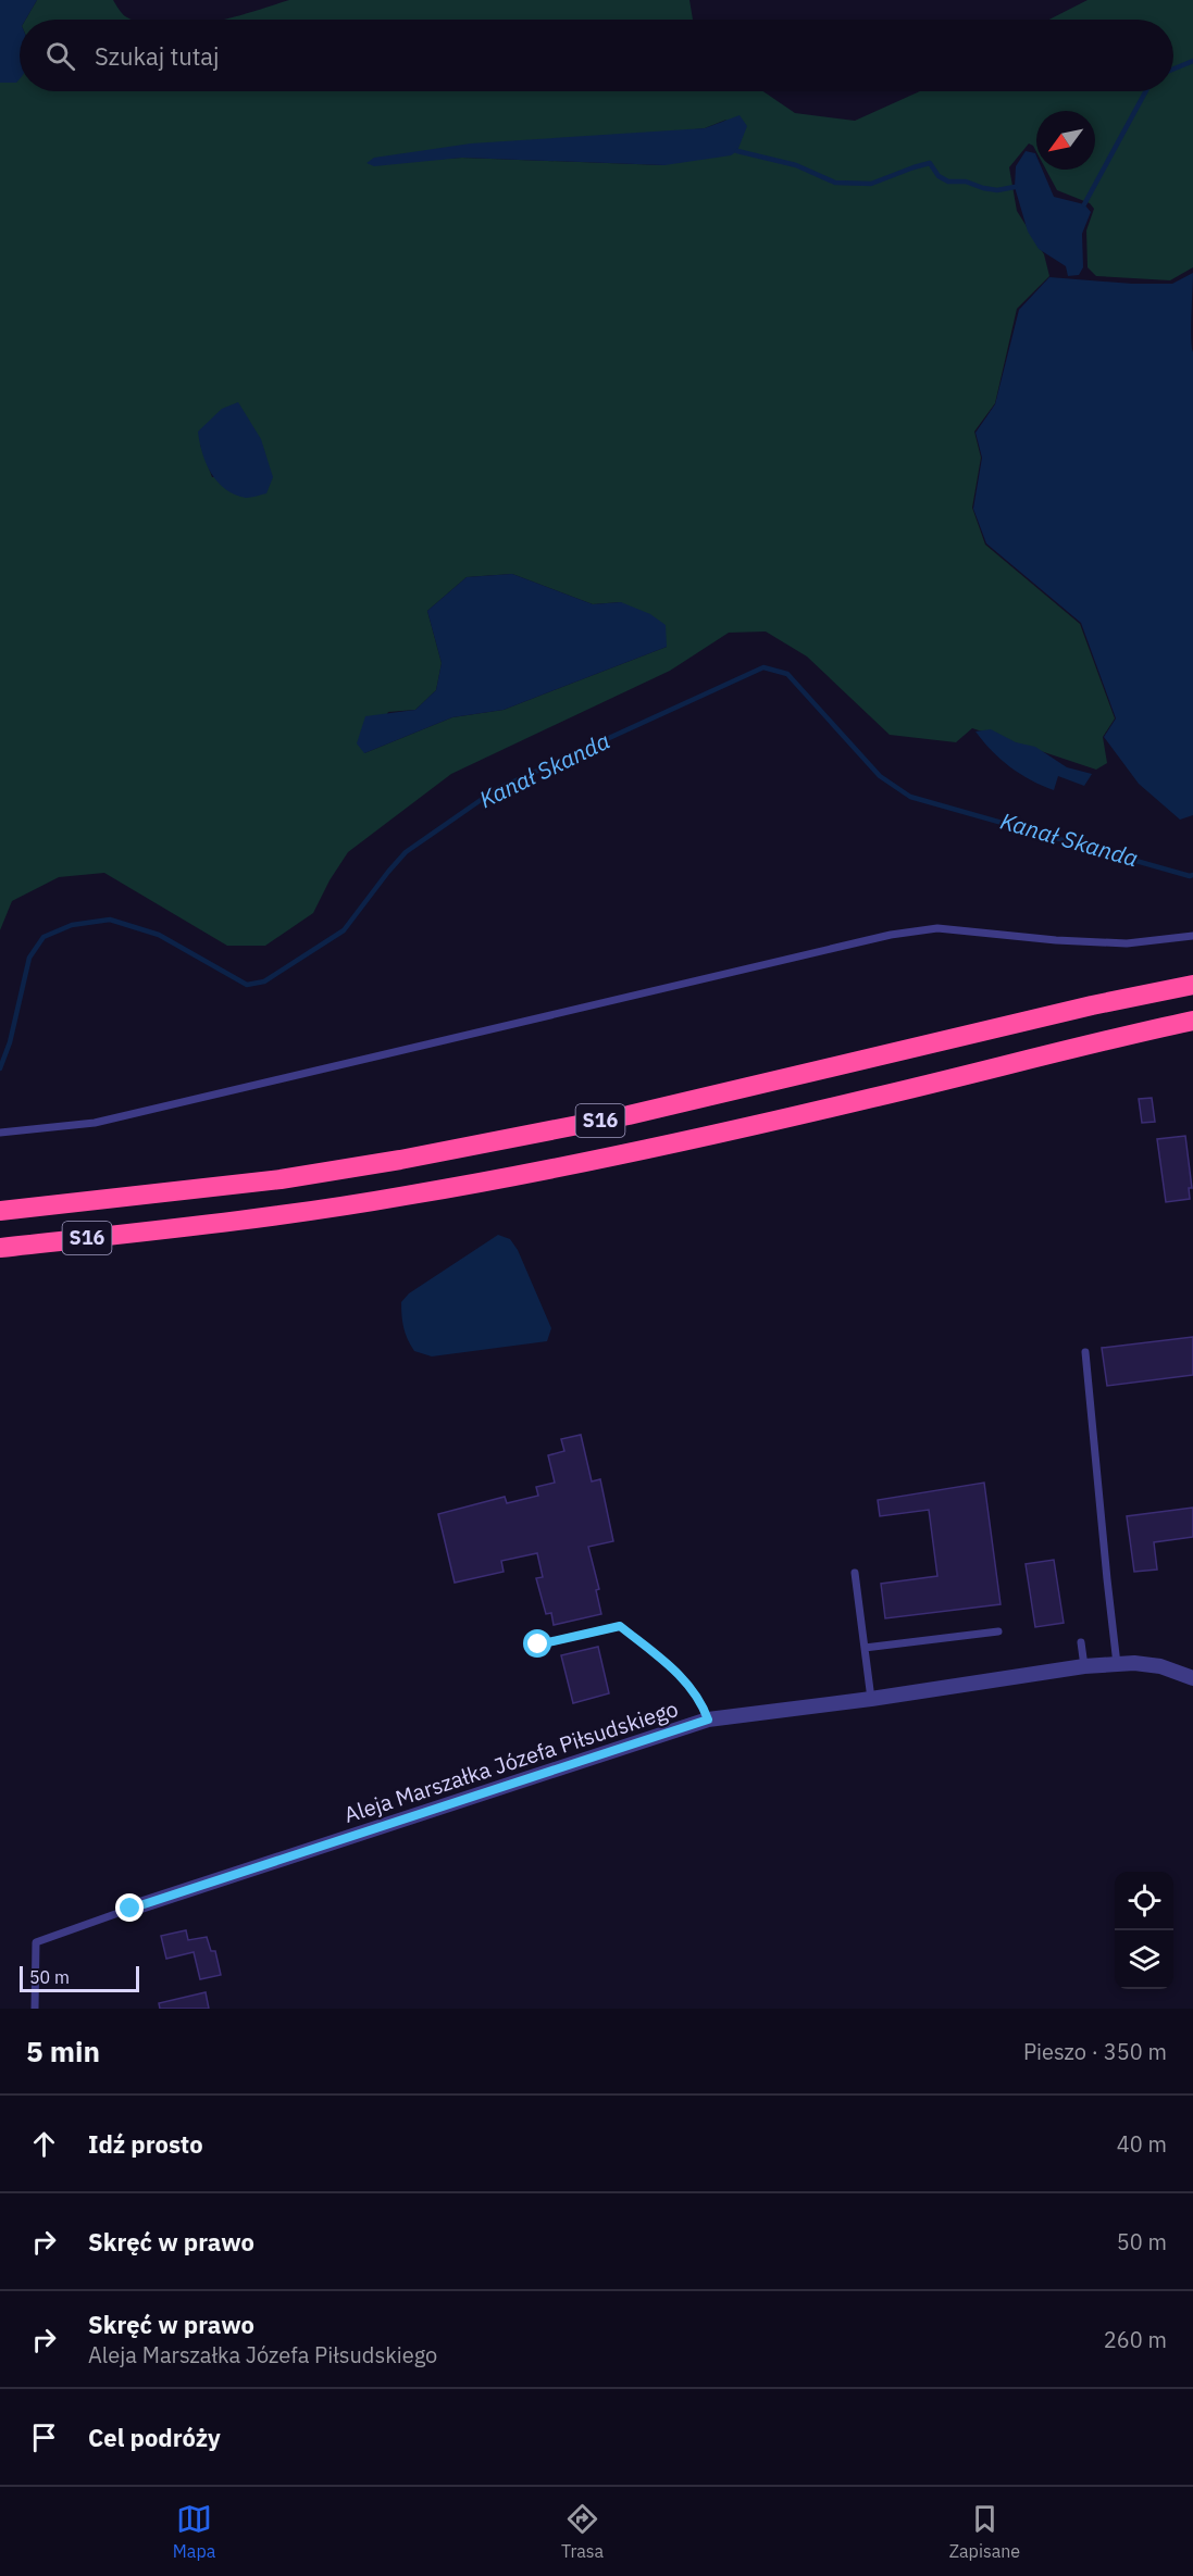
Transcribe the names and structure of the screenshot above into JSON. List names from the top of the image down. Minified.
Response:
{"streets":{"highway":["S16"],"street":["Aleja Marszałka Józefa Piłsudskiego"]},"water":["Kanał Skanda"],"scale_bar":"50 m","north":"bottom left","page":{"search":"Szukaj tutaj","scale":"50 m","heading":["5 min","Pieszo · 350 m"],"list":[["Idź prosto","40 m"],["Skręć w prawo","50 m"],["Skręć w prawo","Aleja Marszałka Józefa Piłsudskiego","260 m"],"Cel podróży"],"nav":["Mapa","Trasa","Zapisane"]}}
